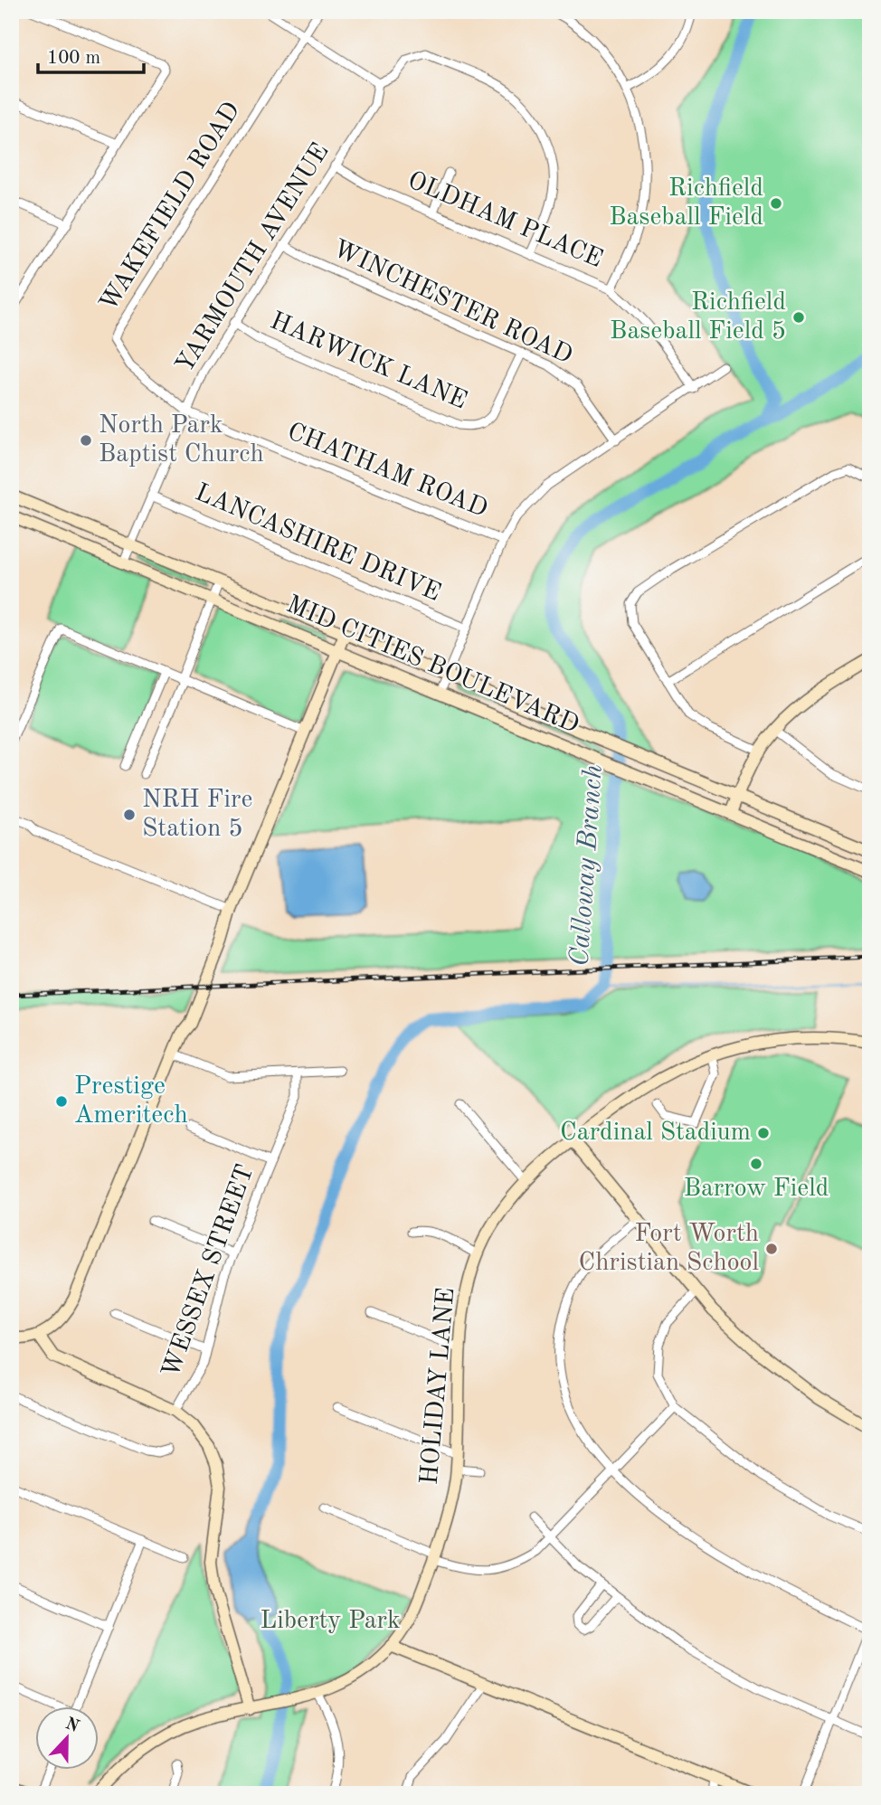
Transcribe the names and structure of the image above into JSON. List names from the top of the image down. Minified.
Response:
{"streets":{"street":["WAKEFIELD ROAD","OLDHAM PLACE","YARMOUTH AVENUE","WINCHESTER ROAD","HARWICK LANE","CHATHAM ROAD","LANCASHIRE DRIVE","MID CITIES BOULEVARD","WESSEX STREET","HOLIDAY LANE"]},"crossings":[["WAKEFIELD ROAD","YARMOUTH AVENUE"],["WAKEFIELD ROAD","CHATHAM ROAD"],["OLDHAM PLACE","YARMOUTH AVENUE"],["YARMOUTH AVENUE","WINCHESTER ROAD"],["YARMOUTH AVENUE","HARWICK LANE"],["YARMOUTH AVENUE","CHATHAM ROAD"],["YARMOUTH AVENUE","LANCASHIRE DRIVE"],["YARMOUTH AVENUE","MID CITIES BOULEVARD"],["WINCHESTER ROAD","HARWICK LANE"]],"water":["Calloway Branch"],"parks":["Liberty Park"],"places":["Richfield Baseball Field","Richfield Baseball Field 5","North Park Baptist Church","NRH Fire Station 5","Prestige Ameritech","Cardinal Stadium","Barrow Field","Fort Worth Christian School"],"scale_bar":"100 m","north":"top"}
